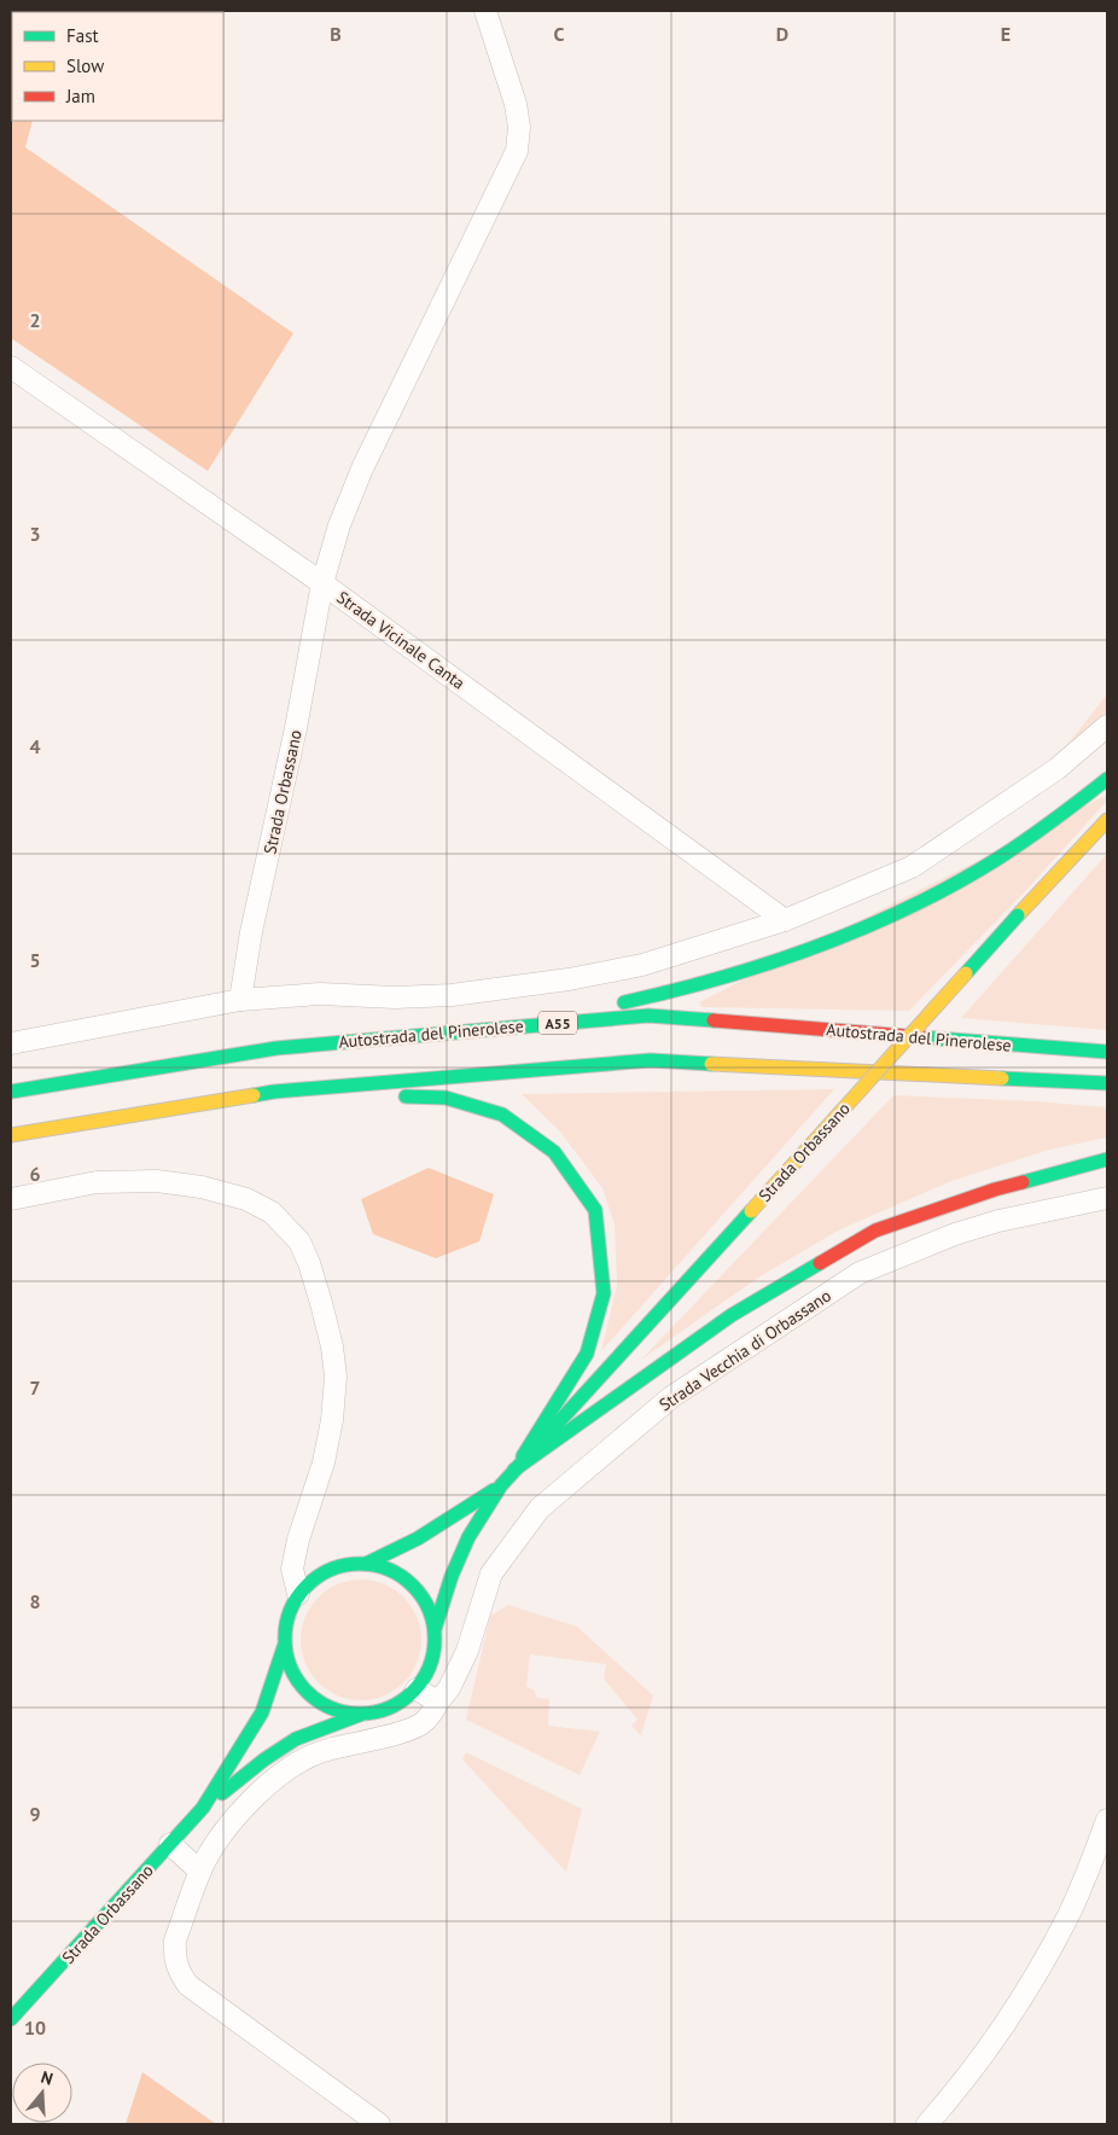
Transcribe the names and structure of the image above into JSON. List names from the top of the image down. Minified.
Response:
{"streets":{"main road":["Strada Orbassano","A55","Autostrada del Pinerolese"],"street":["Strada Vicinale Canta","Strada Vecchia di Orbassano"]},"crossings":[["Strada Vicinale Canta","Strada Orbassano"]],"legend":["Fast","Slow","Jam"],"north":"top","grid":{"columns":["B","C","D","E"],"rows":["2","3","4","5","6","7","8","9","10"]}}
